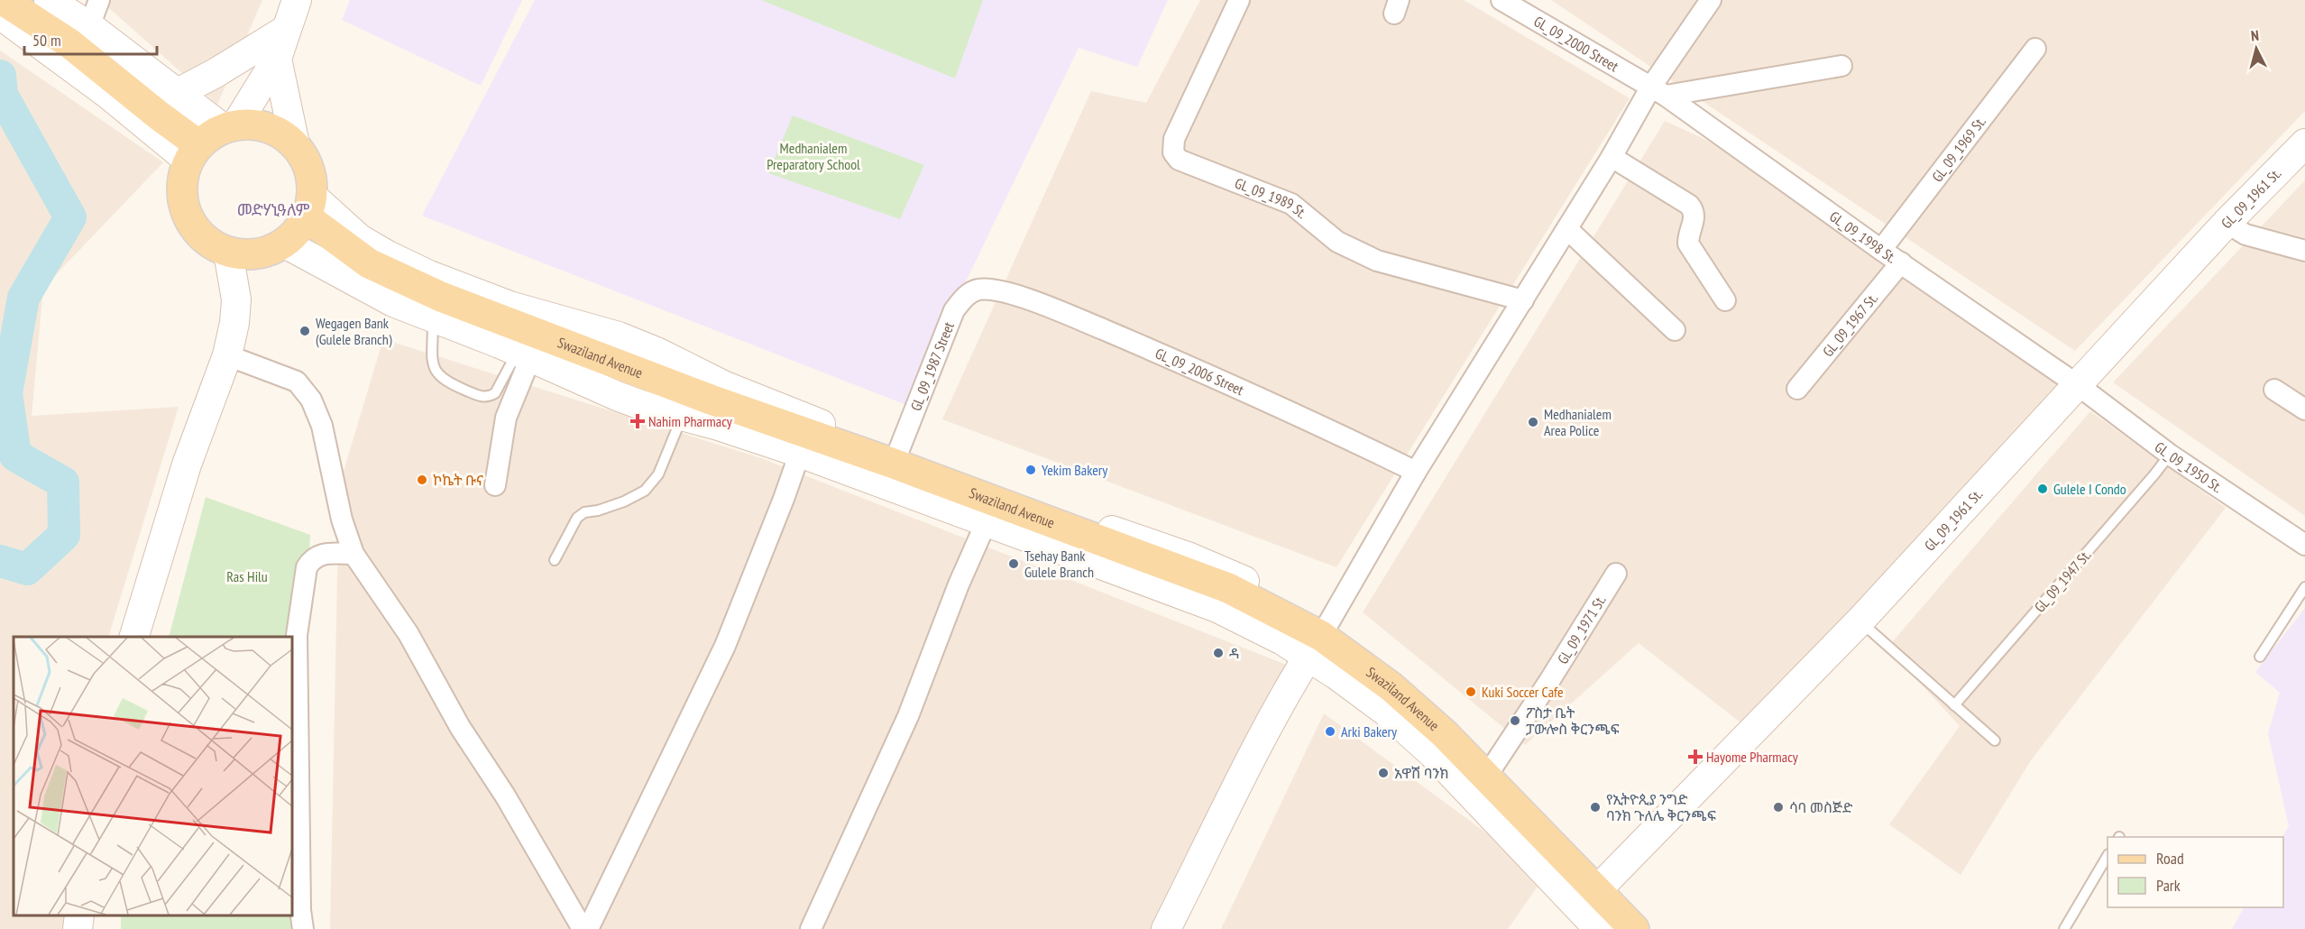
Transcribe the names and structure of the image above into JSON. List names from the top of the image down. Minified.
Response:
{"streets":{"main road":["GL_09_1961 St.","Swaziland Avenue"],"street":["GL_09_2000 Street","GL_09_1969 St.","GL_09_1989 St.","GL_09_1998 St.","GL_09_1967 St.","GL_09_1987 Street","GL_09_2006 Street","GL_09_1950 St.","GL_09_1971 St."],"lane":["GL_09_1947 St."]},"crossings":[["GL_09_2000 Street","GL_09_1998 St."],["GL_09_1969 St.","GL_09_1998 St."],["GL_09_1961 St.","GL_09_1998 St."],["GL_09_1961 St.","Swaziland Avenue"],["GL_09_1961 St.","GL_09_1950 St."],["GL_09_1998 St.","GL_09_1967 St."],["GL_09_1998 St.","GL_09_1950 St."],["GL_09_1987 Street","GL_09_2006 Street"],["GL_09_1950 St.","GL_09_1947 St."]],"districts":["መድሃኒዓለም"],"parks":["Medhanialem Preparatory School","Ras Hilu"],"places":{"other":["Wegagen Bank (Gulele Branch)","Medhanialem Area Police","Yekim Bakery","ኮኬት ቡና","Gulele I Condo","Tsehay Bank Gulele Branch","ዳ","Kuki Soccer Cafe","ፖስታ ቤት ፓውሎስ ቅርንጫፍ","Arki Bakery","አዋሽ ባንክ","የኢትዮጲያ ንግድ ባንክ ጉለሌ ቅርንጫፍ","ሳባ መስጅድ"],"health":["Nahim Pharmacy","Hayome Pharmacy"]},"legend":["Road","Park"],"scale_bar":"50 m","north":"top"}
